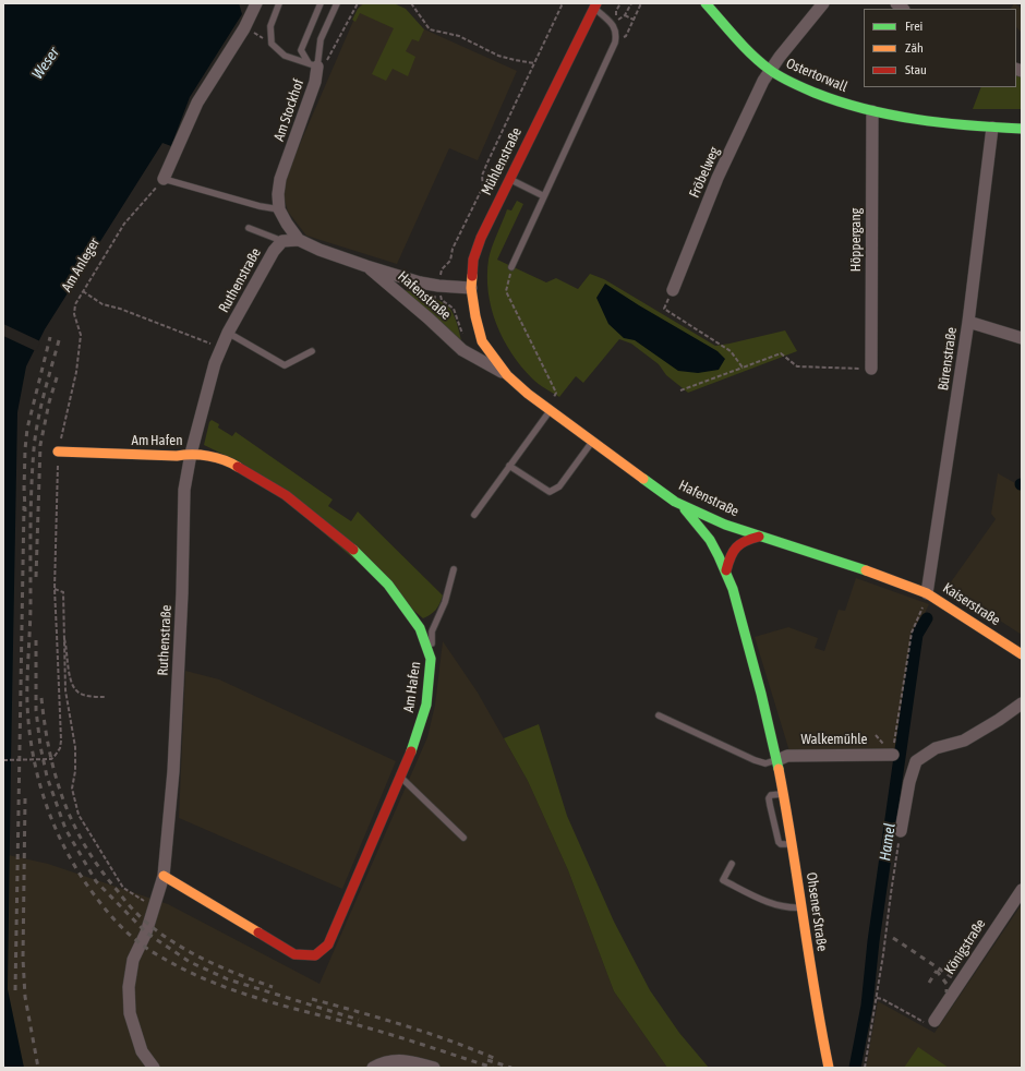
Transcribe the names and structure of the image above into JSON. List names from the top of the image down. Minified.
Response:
{"streets":{"main road":["Ostertorwall","Mühlenstraße","Hafenstraße","Am Hafen","Kaiserstraße","Ohsener Straße"],"street":["Am Stockhof","Fröbelweg","Höppergang","Ruthenstraße","Bürenstraße","Walkemühle","Königstraße"],"path":["Am Anleger"]},"crossings":[["Ostertorwall","Fröbelweg"],["Ostertorwall","Höppergang"],["Ostertorwall","Bürenstraße"],["Am Stockhof","Hafenstraße"],["Mühlenstraße","Hafenstraße"],["Am Anleger","Am Hafen"],["Ruthenstraße","Am Hafen"],["Hafenstraße","Bürenstraße"],["Hafenstraße","Kaiserstraße"],["Hafenstraße","Ohsener Straße"],["Bürenstraße","Kaiserstraße"],["Walkemühle","Ohsener Straße"]],"water":["Weser","Hamel"],"legend":["Frei","Zäh","Stau"]}
